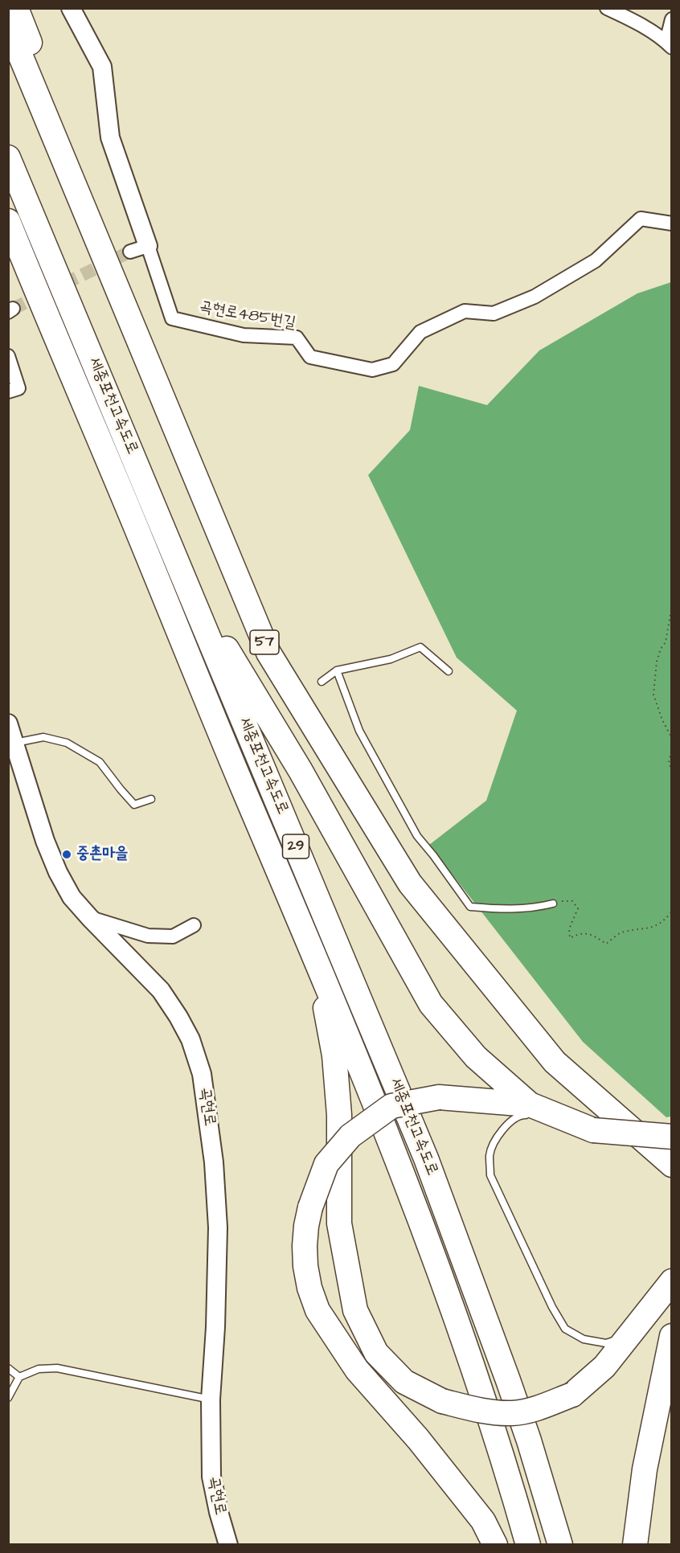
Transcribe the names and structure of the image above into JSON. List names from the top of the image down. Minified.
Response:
{"streets":{"highway":["세종포천고속도로","57","29"],"main road":["곡현로"],"street":["곡현로485번길"]},"places":["중촌마을"]}
